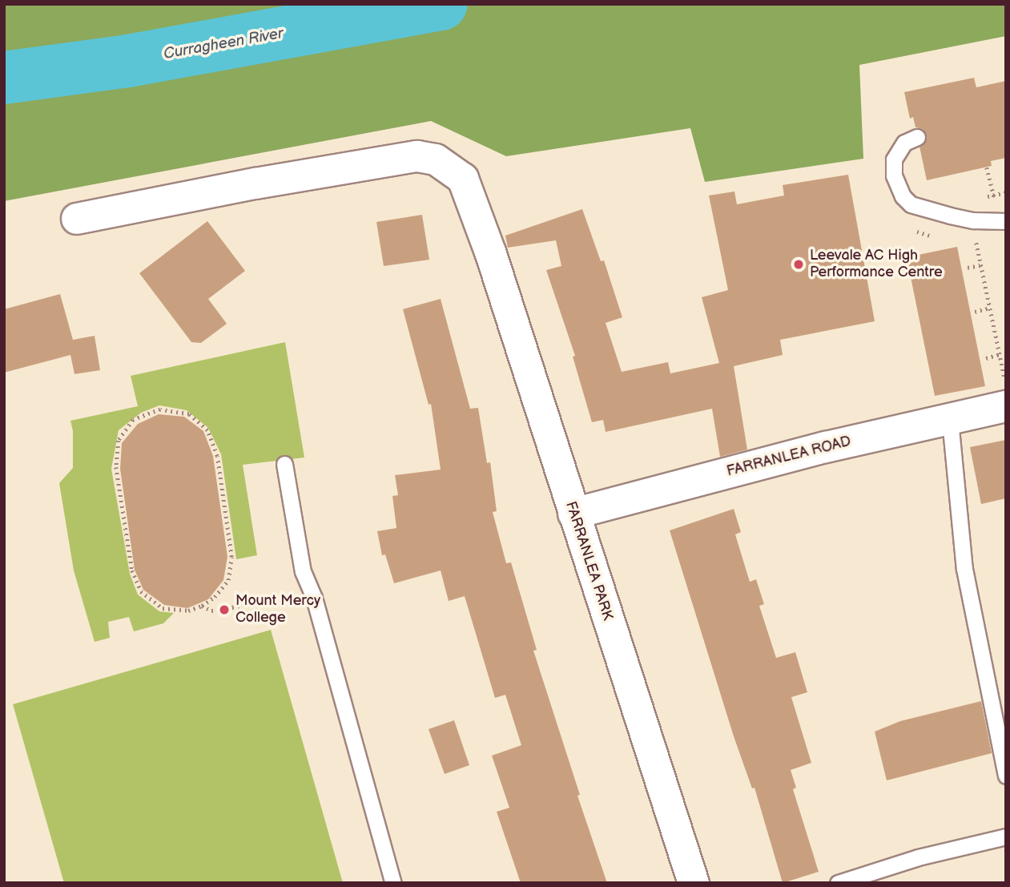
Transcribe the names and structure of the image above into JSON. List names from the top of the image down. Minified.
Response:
{"streets":{"street":["FARRANLEA ROAD","FARRANLEA PARK"]},"crossings":[["FARRANLEA ROAD","FARRANLEA PARK"]],"water":["Curragheen River"],"places":["Leevale AC High Performance Centre","Mount Mercy College"]}
